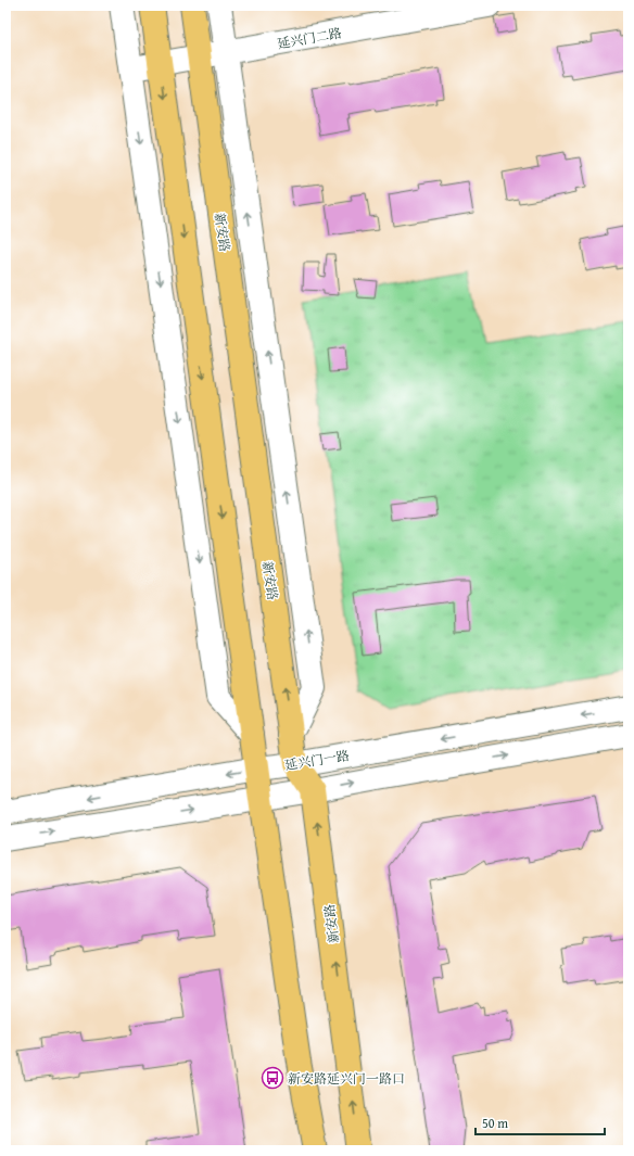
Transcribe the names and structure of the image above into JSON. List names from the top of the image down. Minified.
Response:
{"streets":{"main road":["新安路"],"street":["延兴门二路","延兴门一路"]},"crossings":[["延兴门二路","新安路"],["新安路","延兴门一路"]],"places":{"bus stop":["新安路延兴门一路口"]},"scale_bar":"50 m"}
